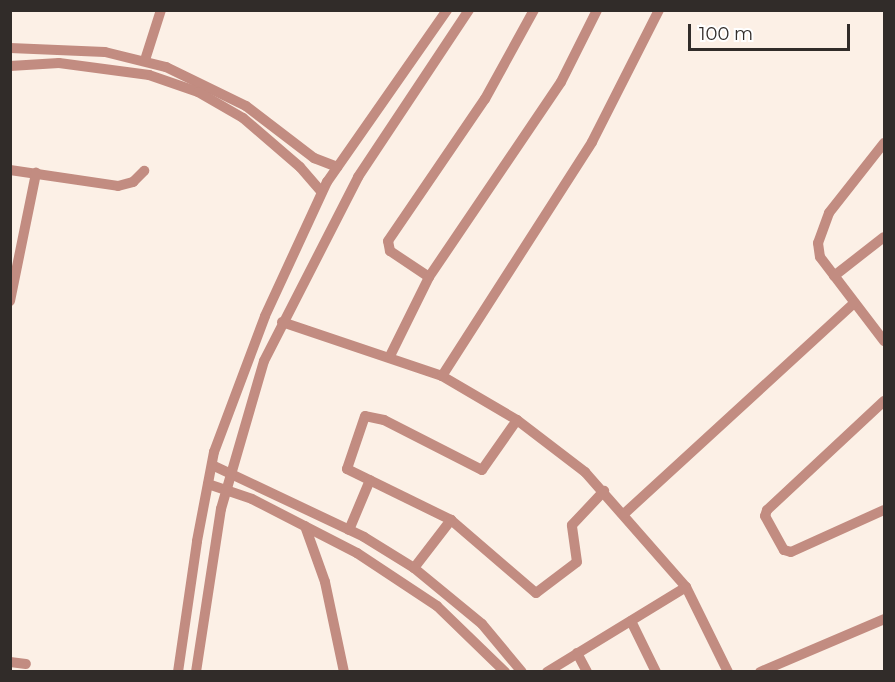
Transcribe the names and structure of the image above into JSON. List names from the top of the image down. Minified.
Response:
{"scale_bar":"100 m"}
